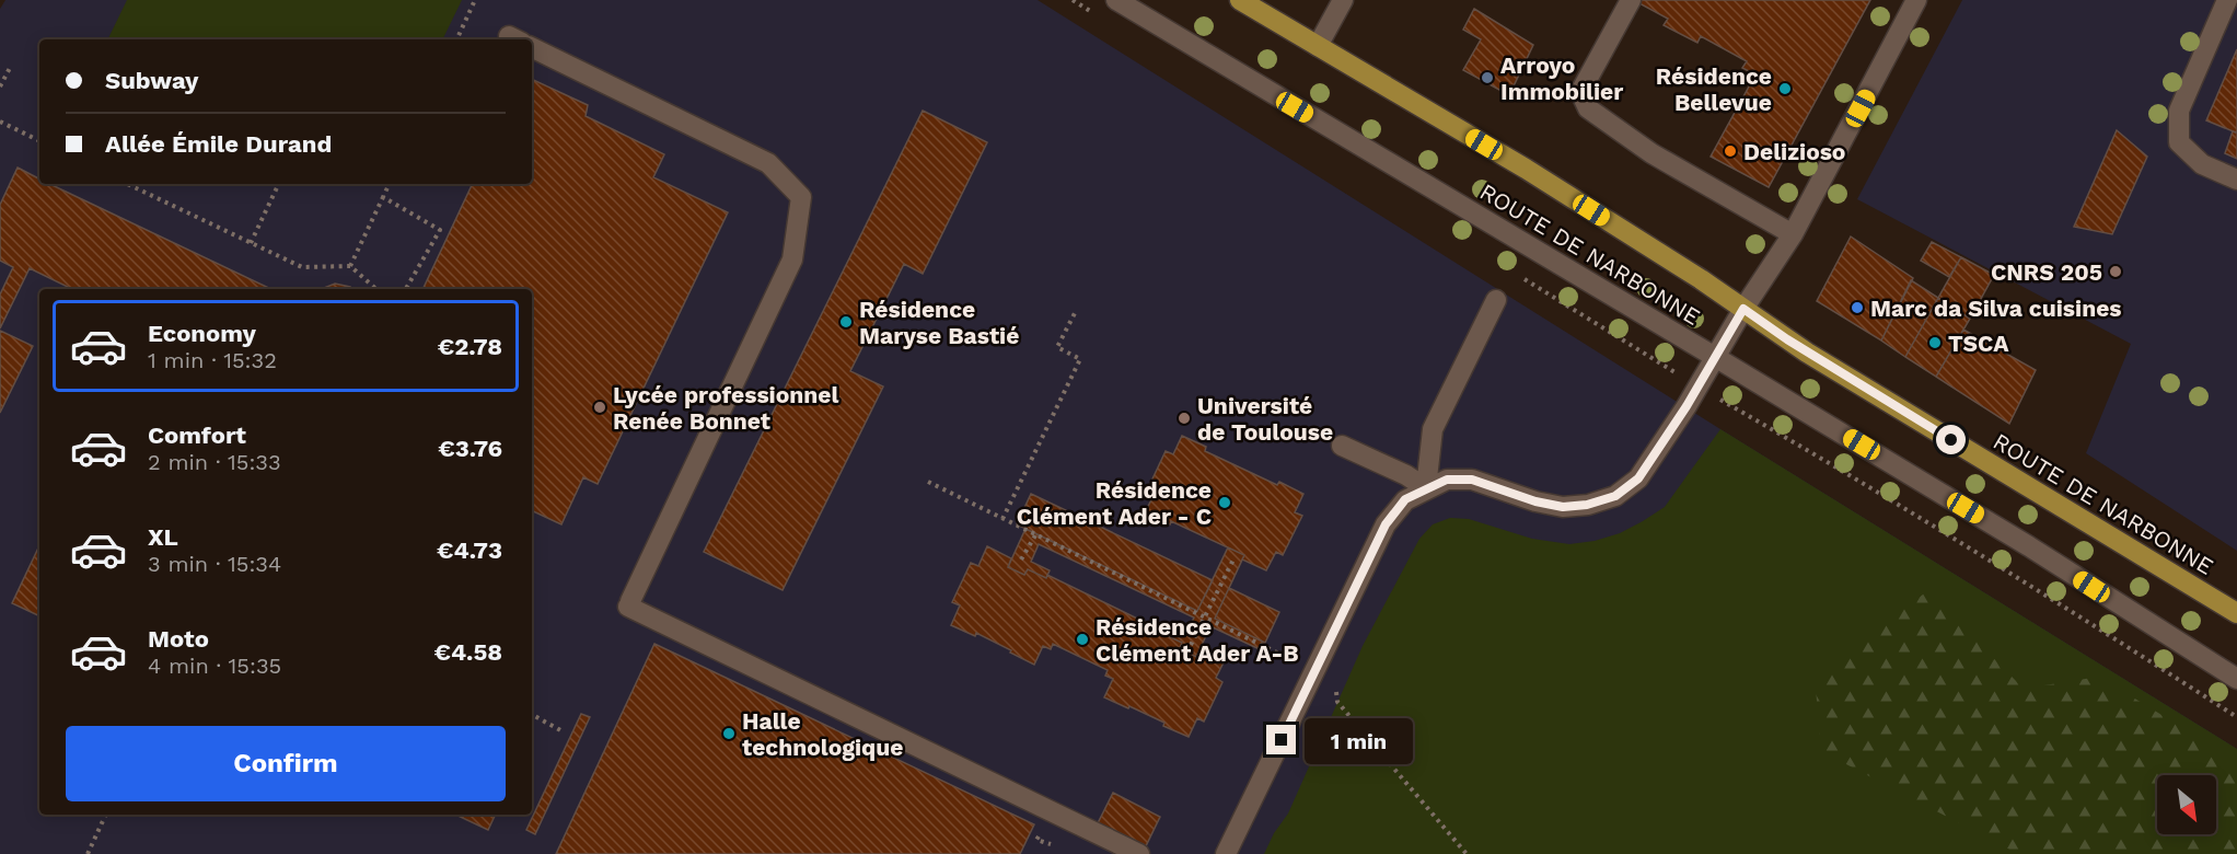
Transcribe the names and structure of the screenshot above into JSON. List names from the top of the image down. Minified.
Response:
{"streets":{"main road":["ROUTE DE NARBONNE"]},"places":["Arroyo Immobilier","Résidence Bellevue","Delizioso","CNRS 205","Marc da Silva cuisines","Résidence Maryse Bastié","TSCA","Lycée professionnel Renée Bonnet","Université de Toulouse","Résidence Clément Ader - C","Résidence Clément Ader A-B","Halle technologique"],"north":"bottom right","page":{"banner":["Subway","Allée Émile Durand"],"list":[{"name":"Economy","note":"1 min · 15:32","value":"€2.78"},{"name":"Comfort","note":"2 min · 15:33","value":"€3.76"},{"name":"XL","note":"3 min · 15:34","value":"€4.73"},{"name":"Moto","note":"4 min · 15:35","value":"€4.58"}],"buttons":"Confirm","bubble":"1 min"}}
